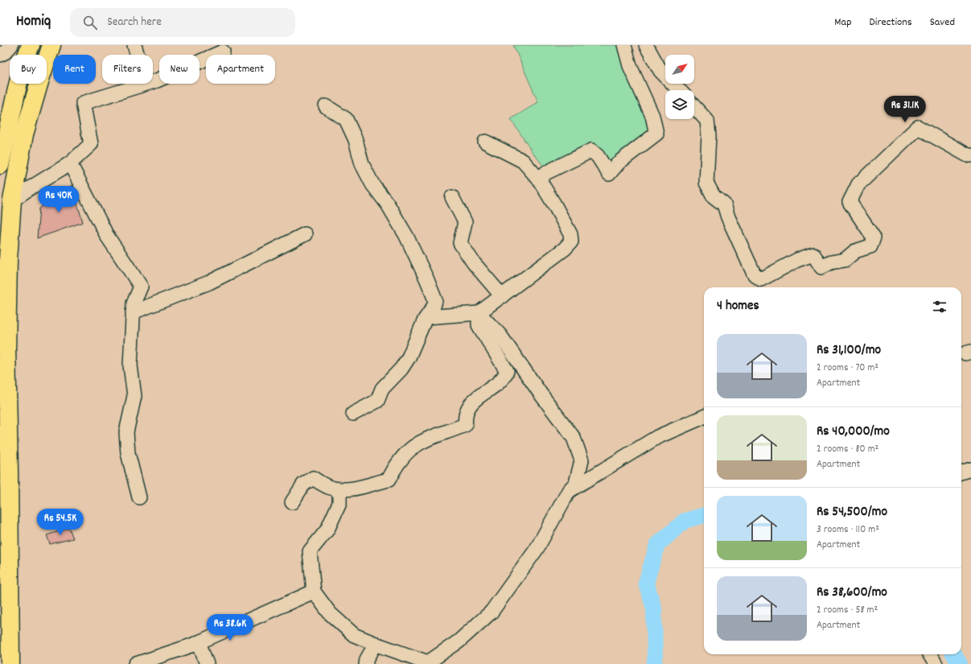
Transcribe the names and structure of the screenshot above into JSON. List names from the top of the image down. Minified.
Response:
{"north":"top right","page":{"header":"Homiq","search":"Search here","nav":["Map","Directions","Saved"],"chip":["Buy","Rent","Filters","New","Apartment"],"price":["Rs 31.1K","Rs 40K","Rs 54.5K","Rs 38.6K"],"heading":"4 homes","list":[{"name":"Rs 31,100/mo","note":"2 rooms · 70 m² · Apartment"},{"name":"Rs 40,000/mo","note":"2 rooms · 80 m² · Apartment"},{"name":"Rs 54,500/mo","note":"3 rooms · 110 m² · Apartment"},{"name":"Rs 38,600/mo","note":"2 rooms · 58 m² · Apartment"}]}}
